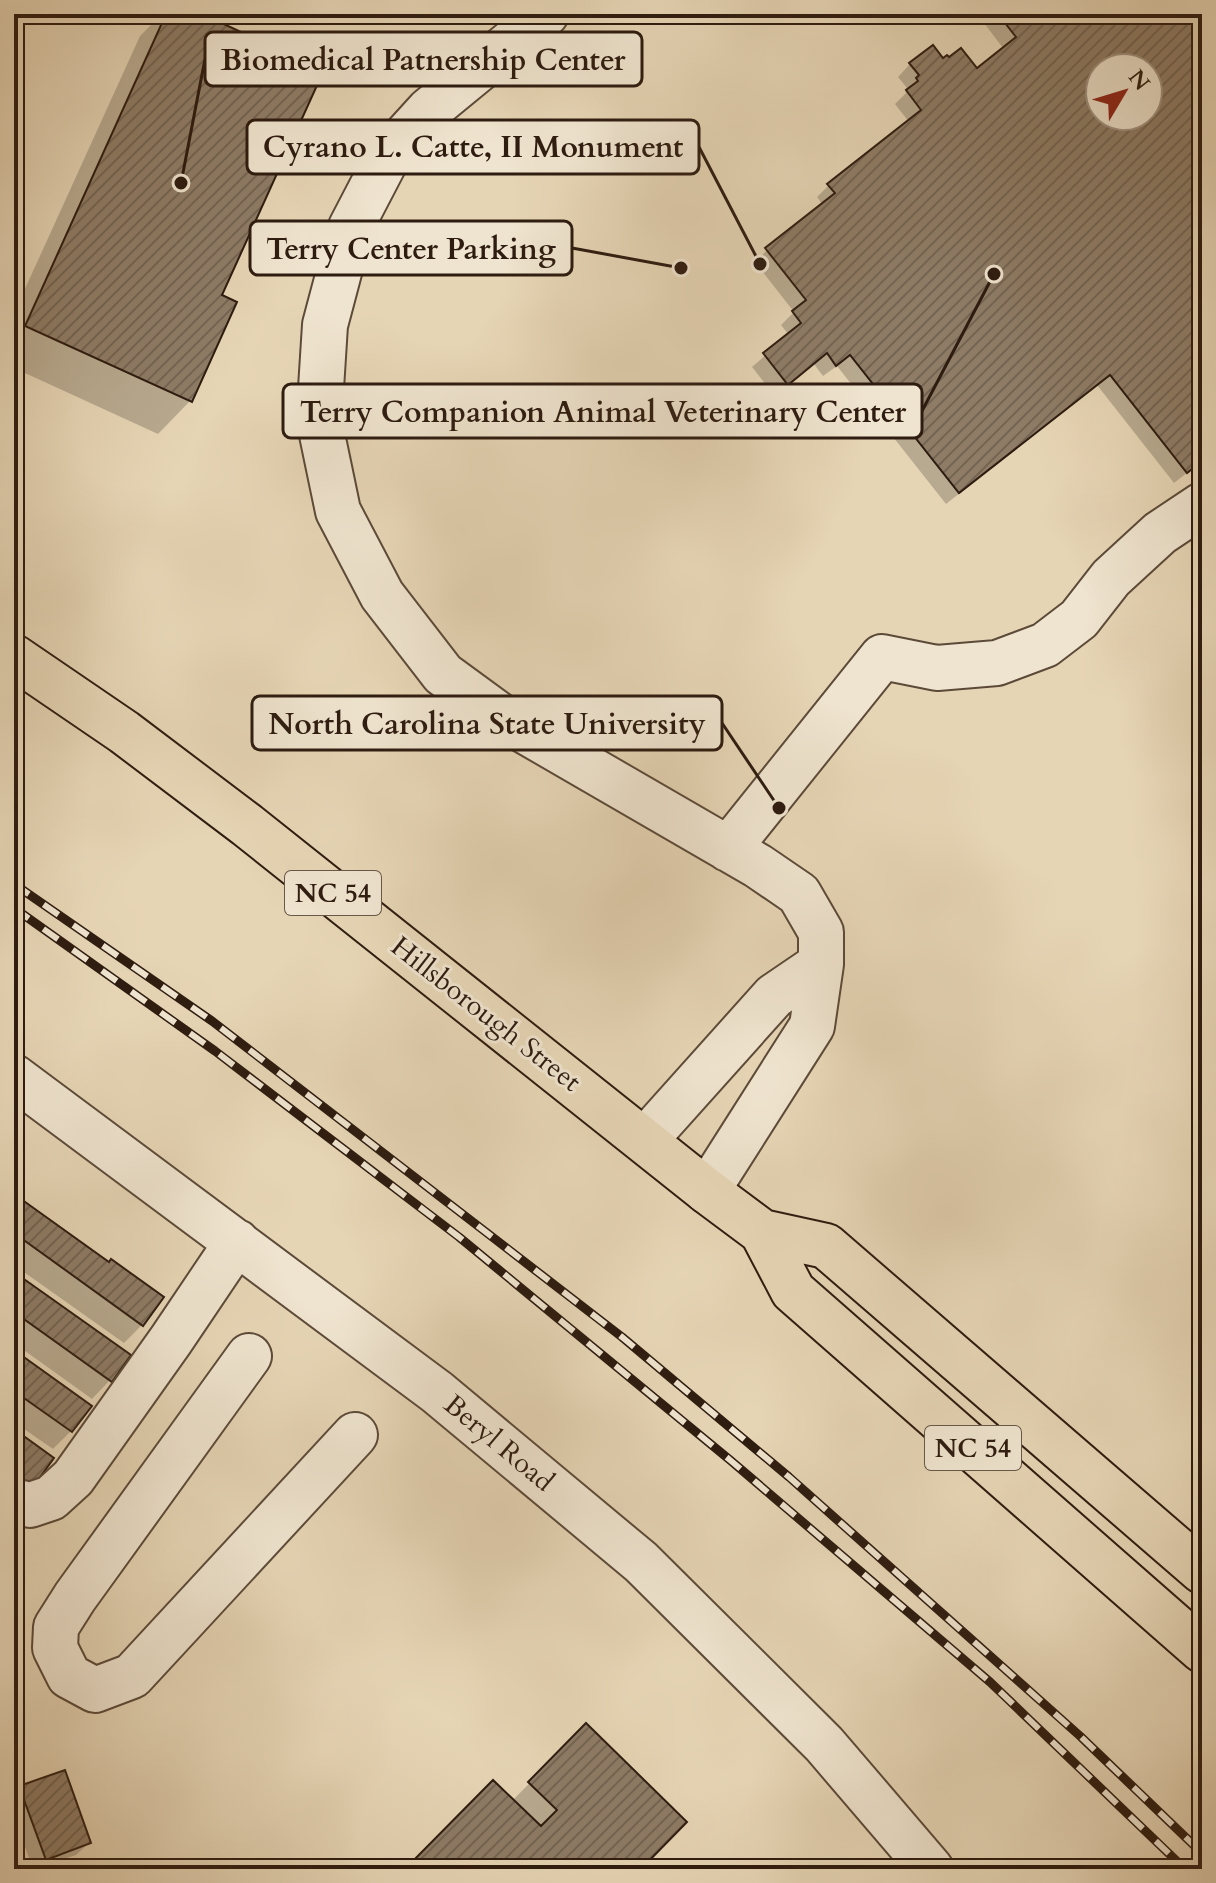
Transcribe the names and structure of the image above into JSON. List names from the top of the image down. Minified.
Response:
{"streets":{"main road":["NC 54","Hillsborough Street"],"street":["Beryl Road"]},"places":["Biomedical Patnership Center","Cyrano L. Catte, II Monument","Terry Center Parking","Terry Companion Animal Veterinary Center","North Carolina State University"],"north":"top right"}
